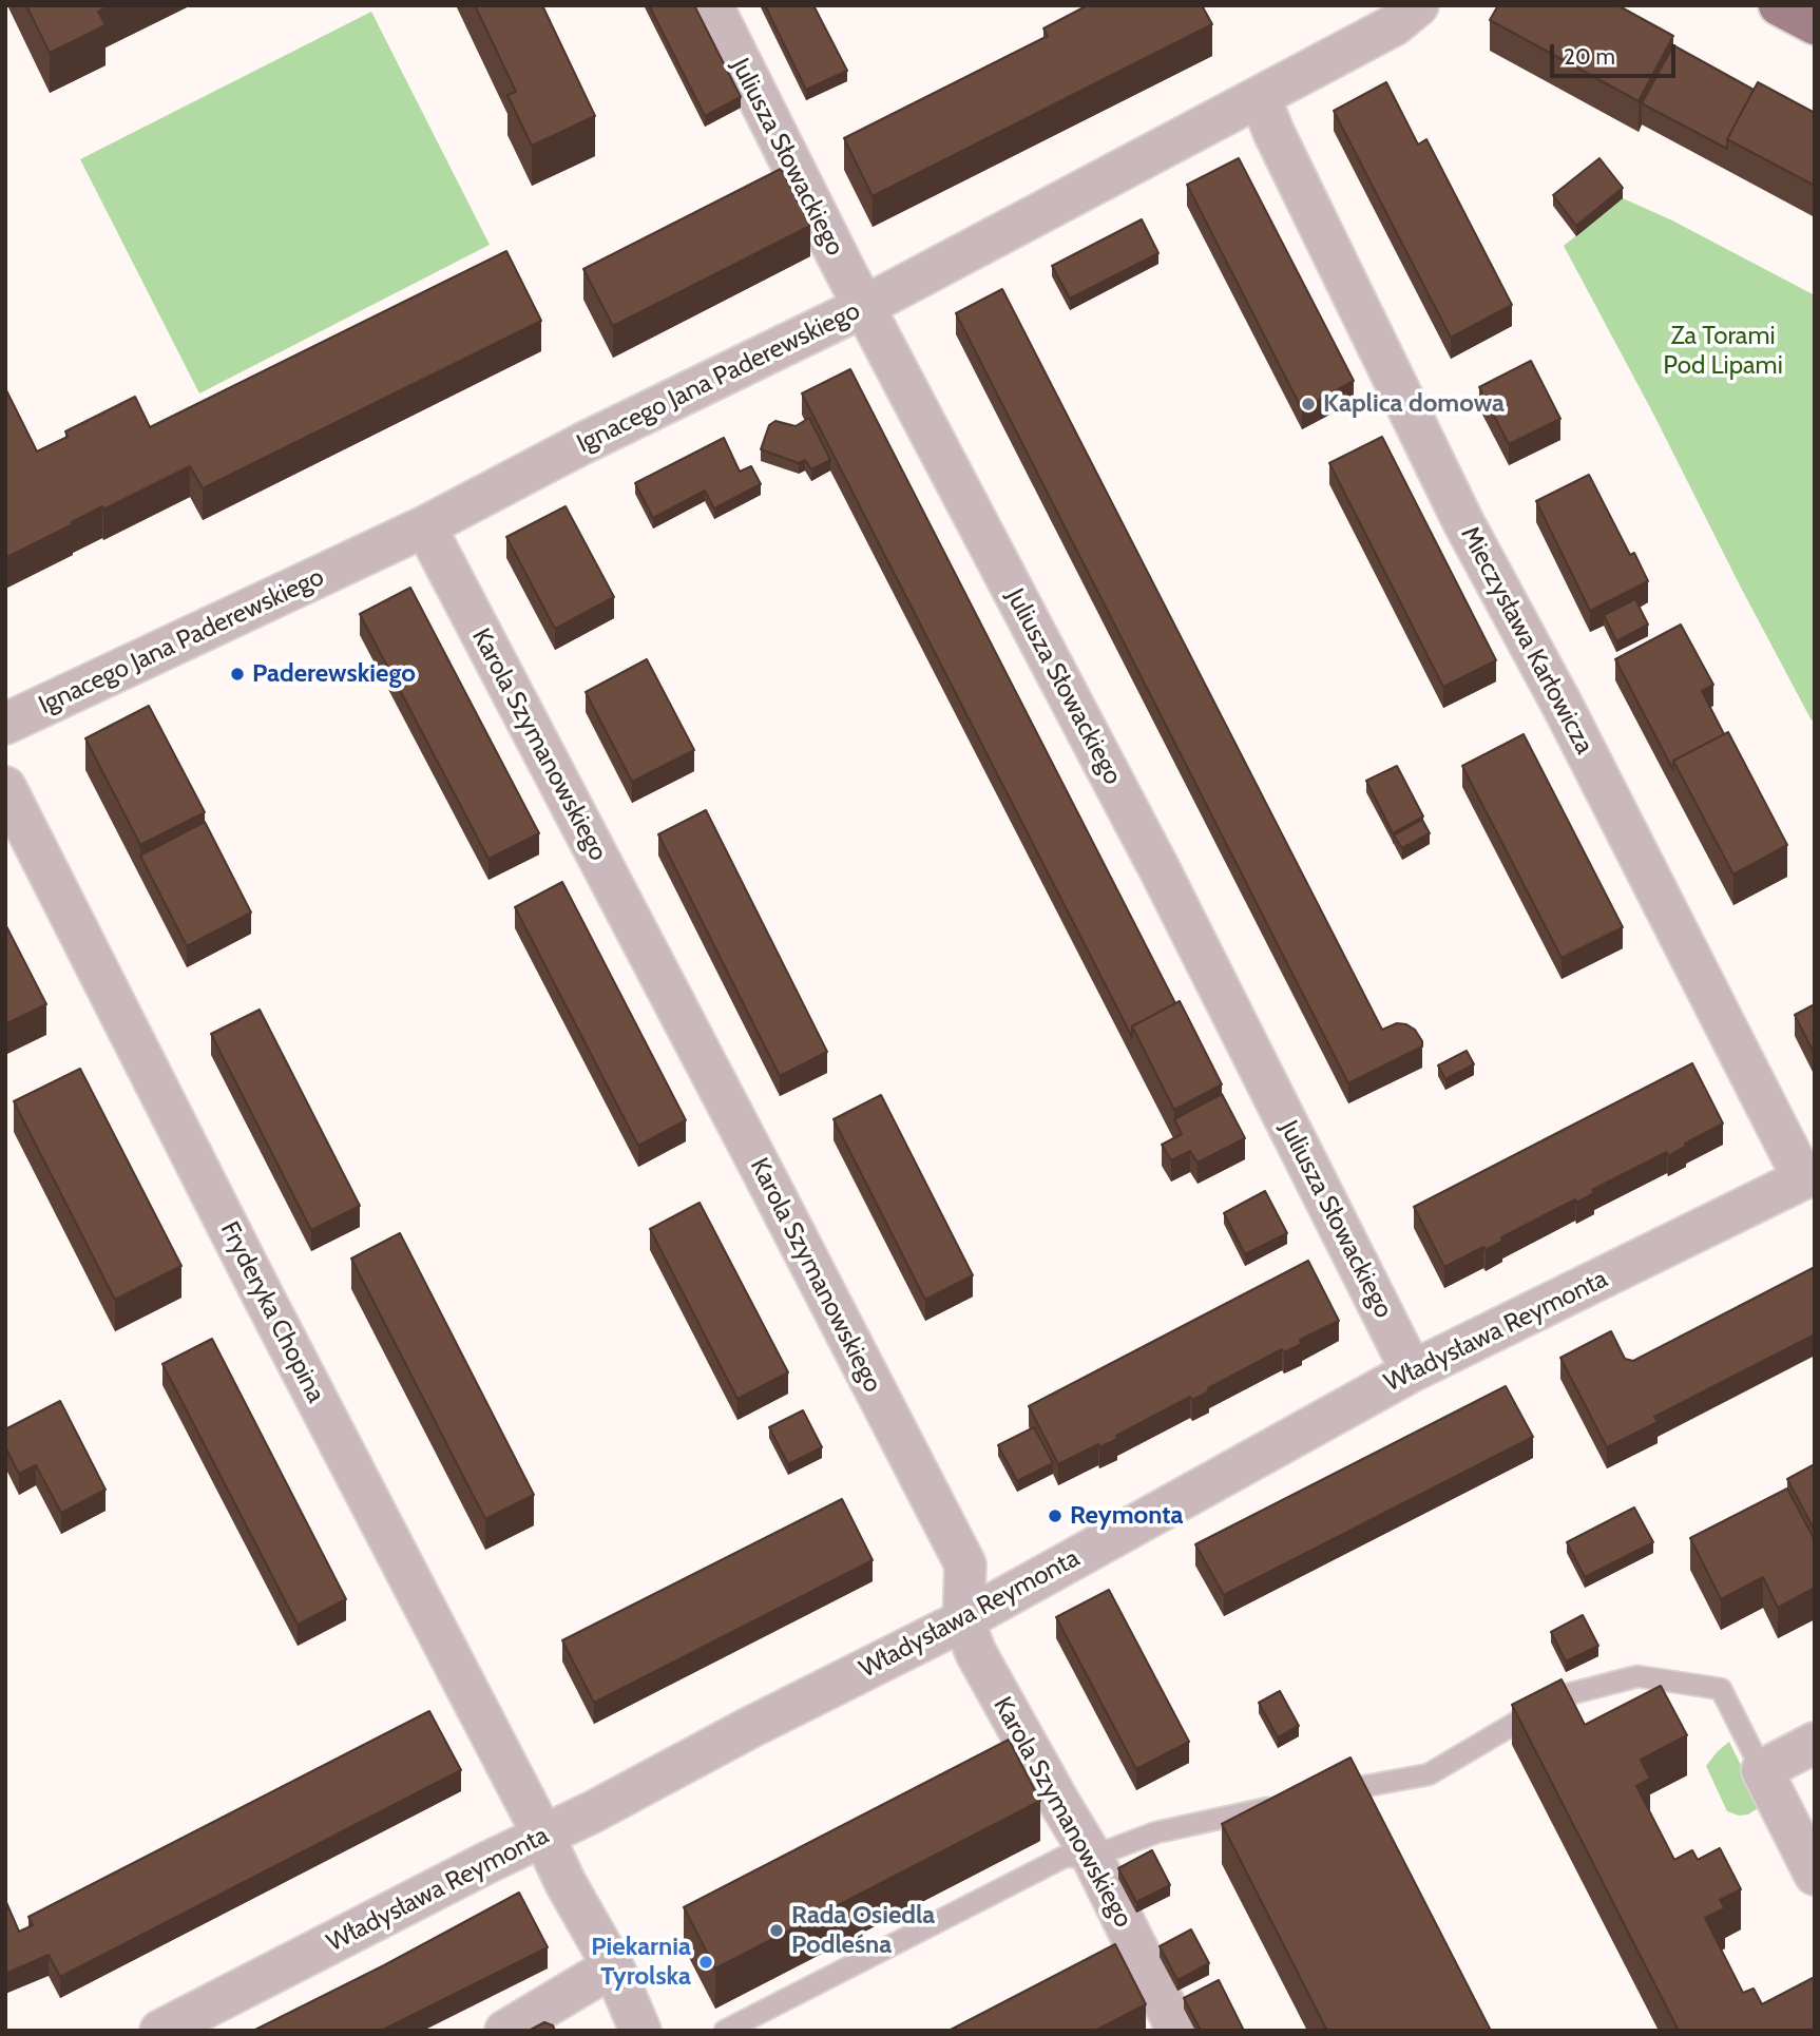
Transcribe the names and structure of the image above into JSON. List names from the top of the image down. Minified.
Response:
{"streets":{"street":["Juliusza Słowackiego","Ignacego Jana Paderewskiego","Mieczysława Karłowicza","Karola Szymanowskiego","Fryderyka Chopina","Władysława Reymonta"]},"crossings":[["Juliusza Słowackiego","Ignacego Jana Paderewskiego"],["Juliusza Słowackiego","Władysława Reymonta"],["Ignacego Jana Paderewskiego","Mieczysława Karłowicza"],["Ignacego Jana Paderewskiego","Karola Szymanowskiego"],["Mieczysława Karłowicza","Władysława Reymonta"],["Karola Szymanowskiego","Władysława Reymonta"],["Fryderyka Chopina","Władysława Reymonta"]],"parks":["Za Torami Pod Lipami"],"places":["Kaplica domowa","Paderewskiego","Reymonta","Rada Osiedla Podleśna","Piekarnia Tyrolska"],"scale_bar":"20 m"}
